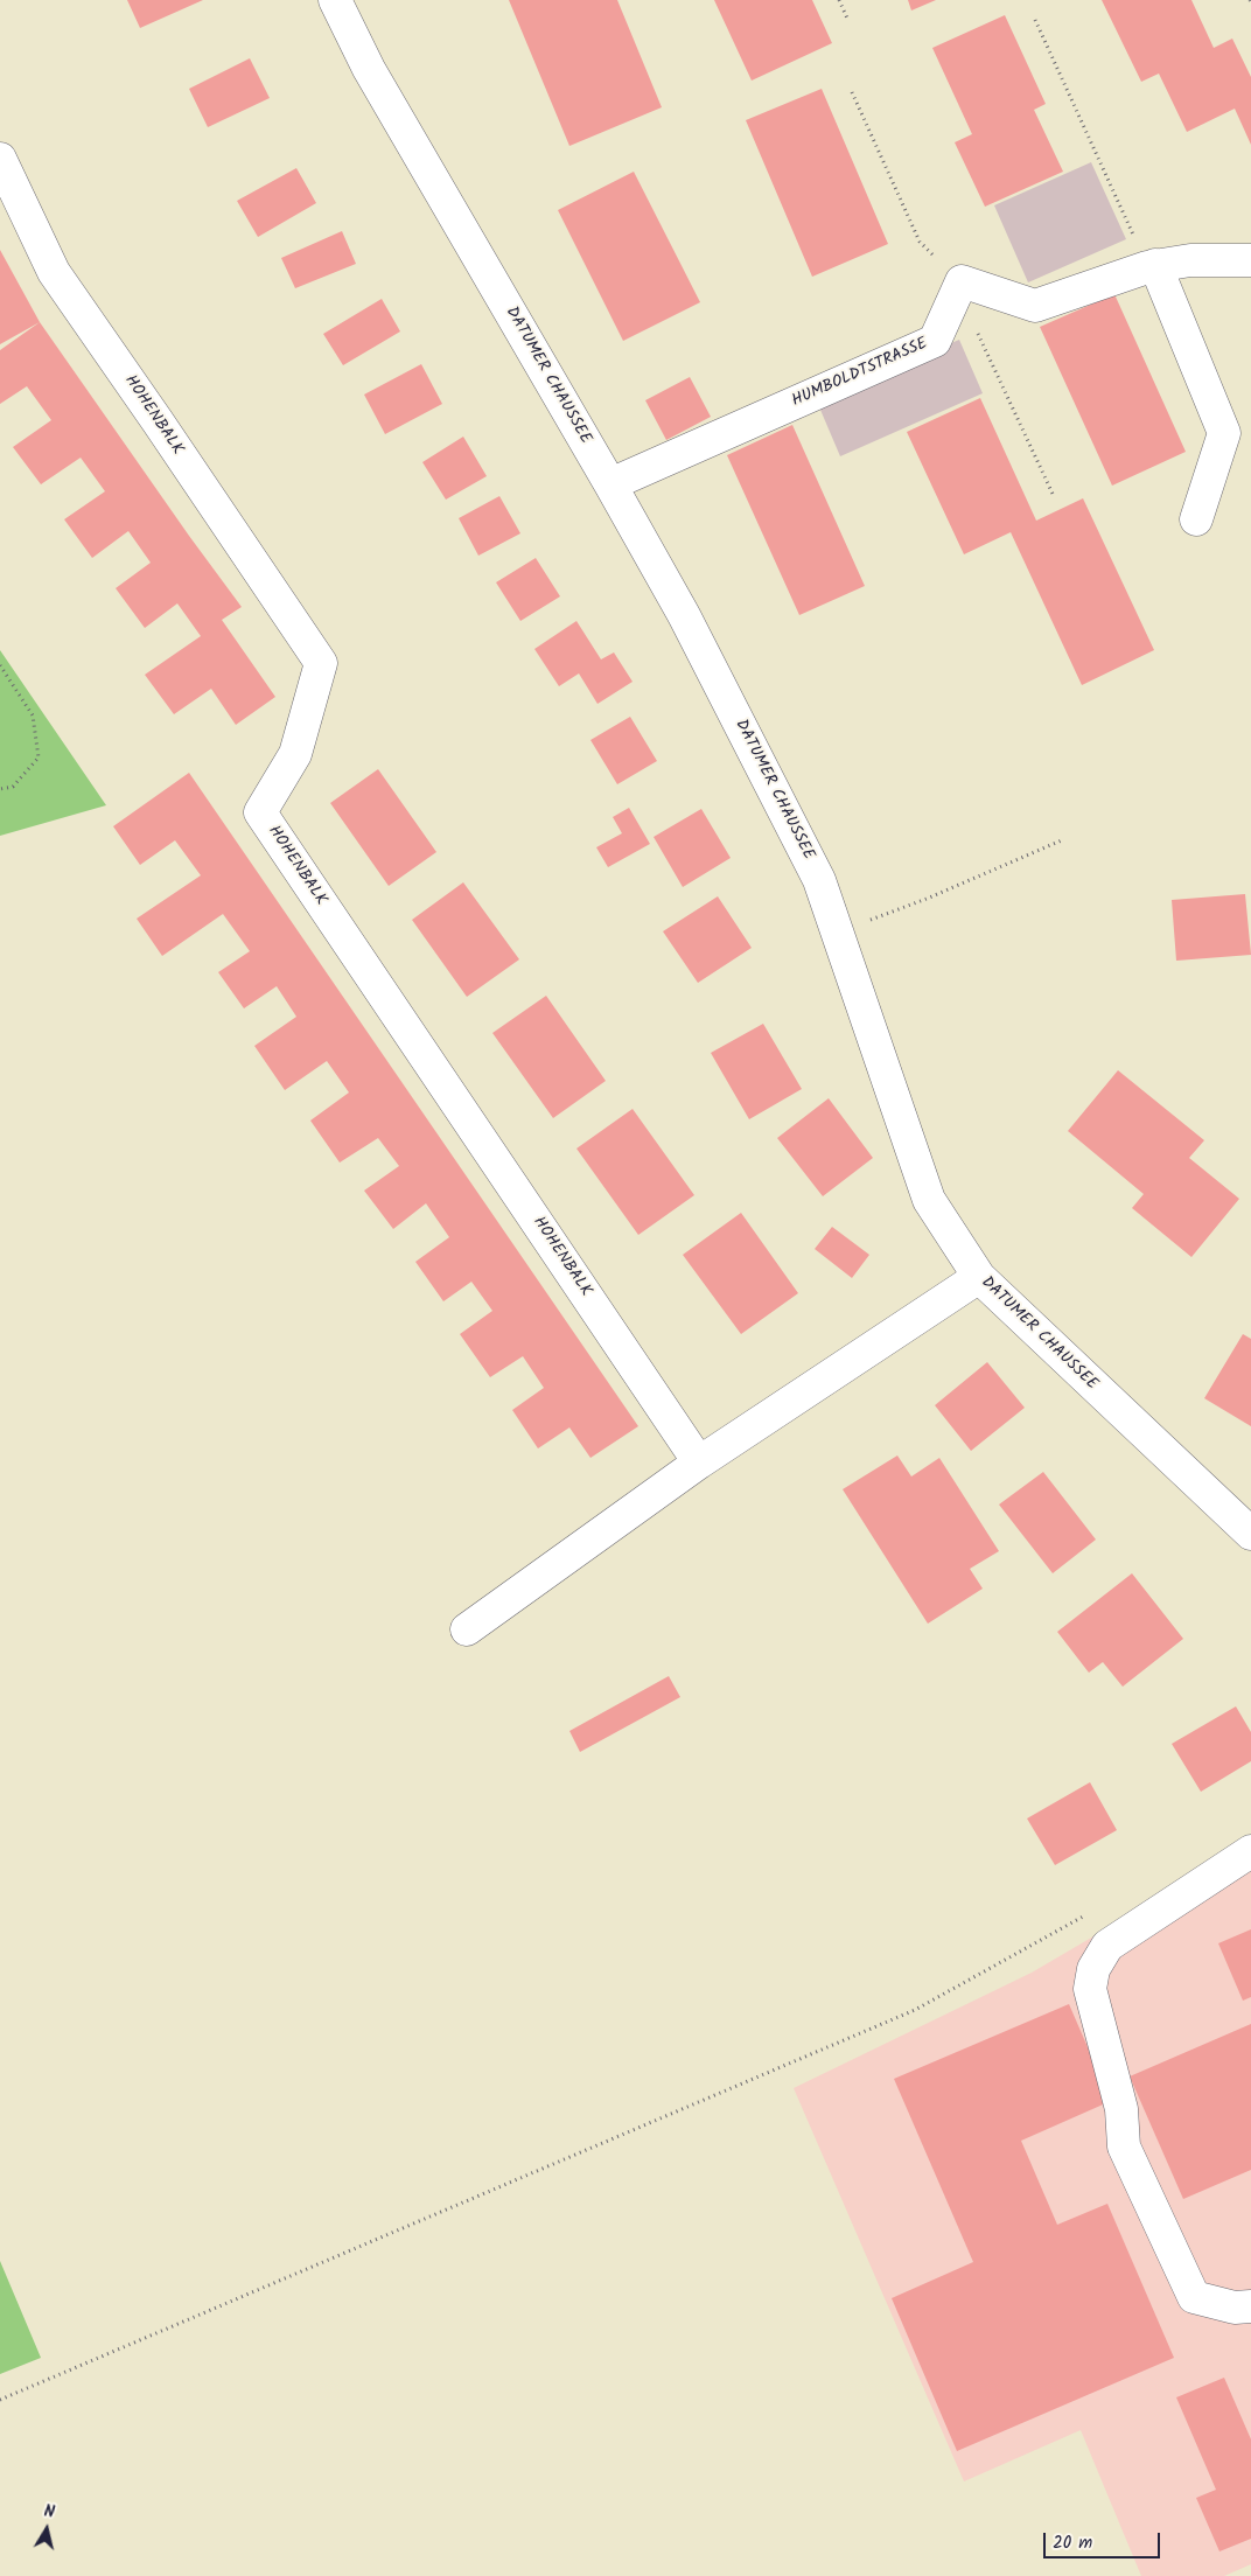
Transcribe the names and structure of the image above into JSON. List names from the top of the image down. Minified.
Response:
{"streets":{"street":["HUMBOLDTSTRASSE","DATUMER CHAUSSEE","HOHENBALK"]},"crossings":[["HUMBOLDTSTRASSE","DATUMER CHAUSSEE"]],"scale_bar":"20 m","north":"top"}
